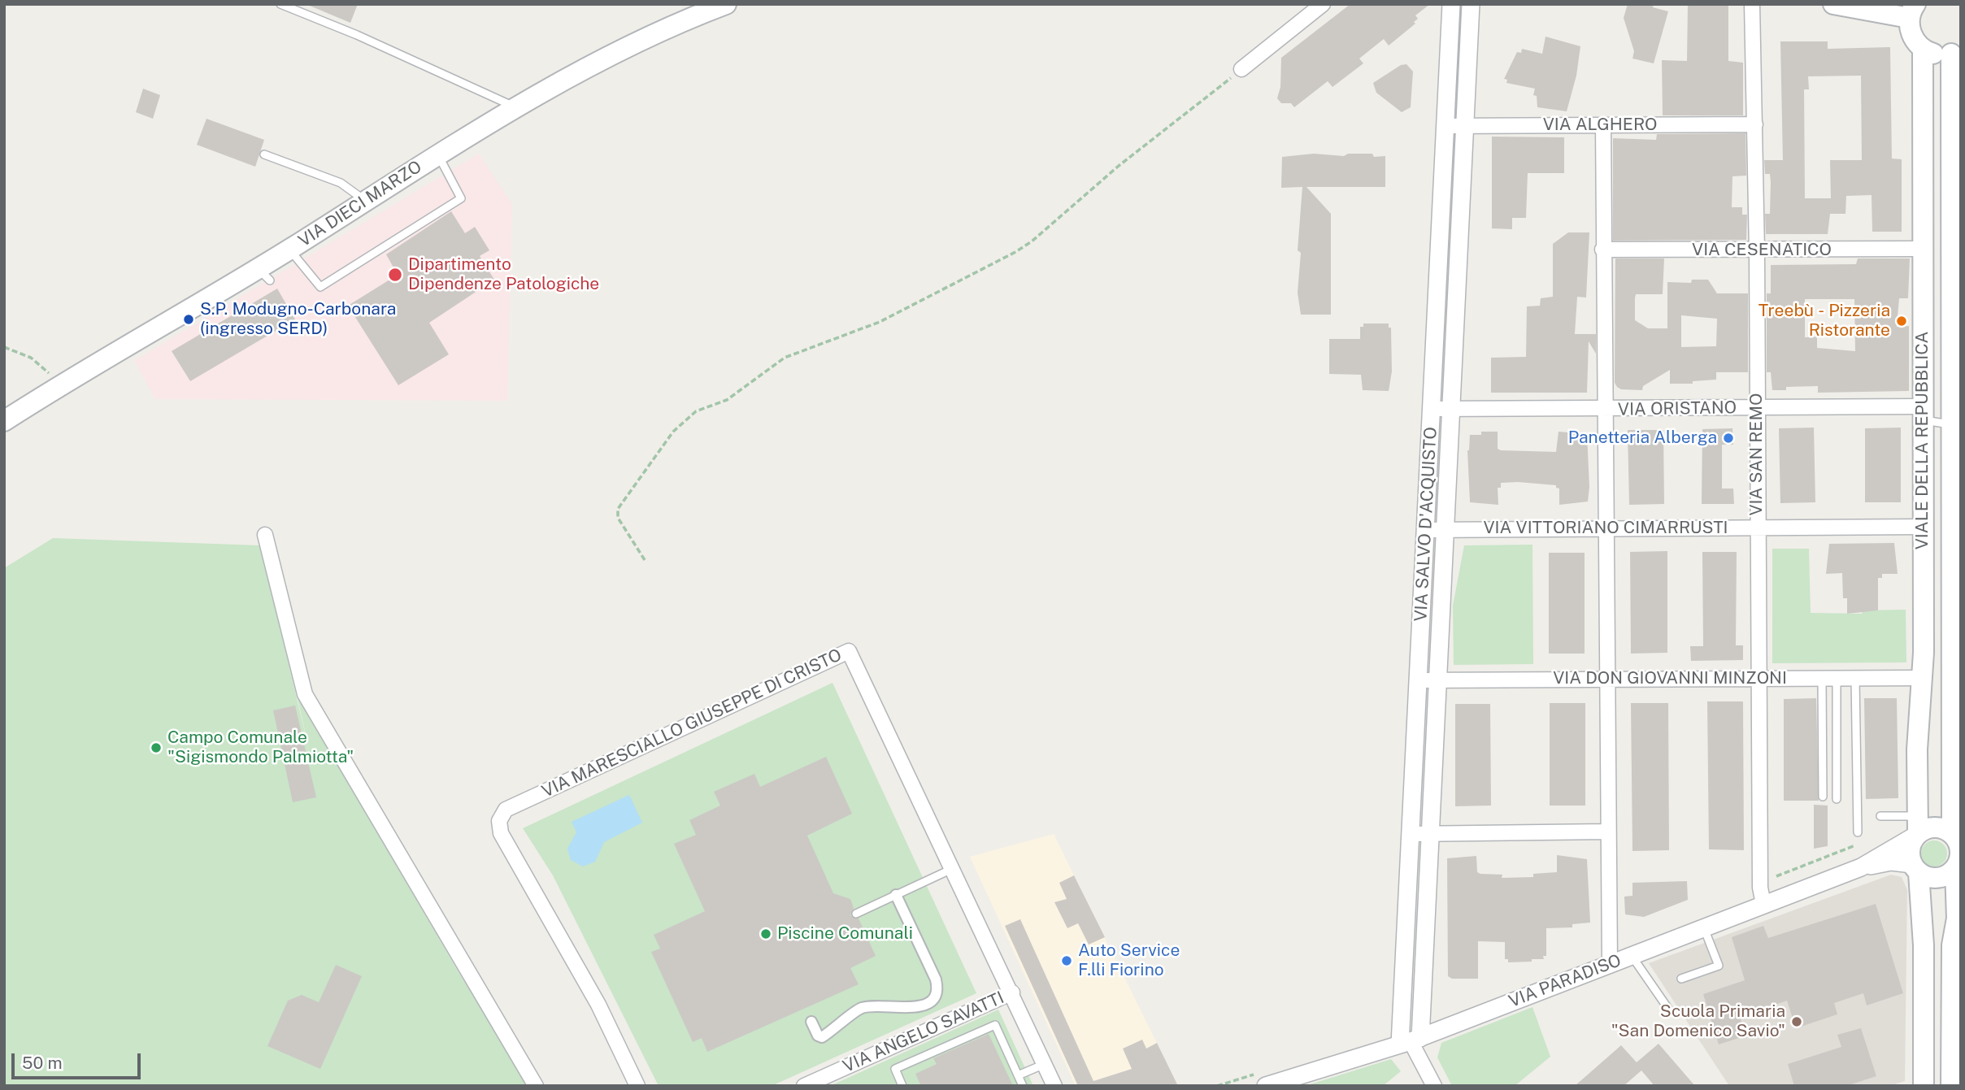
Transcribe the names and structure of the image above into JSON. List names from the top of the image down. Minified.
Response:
{"streets":{"main road":["VIA DIECI MARZO","VIALE DELLA REPUBBLICA"],"street":["VIA ALGHERO","VIA CESENATICO","VIA ORISTANO","VIA SAN REMO","VIA SALVO D'ACQUISTO","VIA VITTORIANO CIMARRUSTI","VIA DON GIOVANNI MINZONI","VIA MARESCIALLO GIUSEPPE DI CRISTO","VIA PARADISO","VIA ANGELO SAVATTI"]},"crossings":[["VIA ALGHERO","VIA SAN REMO"],["VIA ALGHERO","VIA SALVO D'ACQUISTO"],["VIA CESENATICO","VIALE DELLA REPUBBLICA"],["VIA CESENATICO","VIA SAN REMO"],["VIA ORISTANO","VIALE DELLA REPUBBLICA"],["VIA ORISTANO","VIA SAN REMO"],["VIA ORISTANO","VIA SALVO D'ACQUISTO"],["VIALE DELLA REPUBBLICA","VIA VITTORIANO CIMARRUSTI"],["VIALE DELLA REPUBBLICA","VIA DON GIOVANNI MINZONI"],["VIALE DELLA REPUBBLICA","VIA PARADISO"],["VIA SAN REMO","VIA VITTORIANO CIMARRUSTI"],["VIA SAN REMO","VIA DON GIOVANNI MINZONI"],["VIA SAN REMO","VIA PARADISO"],["VIA SALVO D'ACQUISTO","VIA VITTORIANO CIMARRUSTI"],["VIA SALVO D'ACQUISTO","VIA DON GIOVANNI MINZONI"],["VIA SALVO D'ACQUISTO","VIA PARADISO"],["VIA MARESCIALLO GIUSEPPE DI CRISTO","VIA ANGELO SAVATTI"]],"places":["Dipartimento Dipendenze Patologiche","S.P. Modugno-Carbonara (ingresso SERD)","Treebù - Pizzeria Ristorante","Panetteria Alberga","Campo Comunale \"Sigismondo Palmiotta\"","Piscine Comunali","Auto Service F.lli Fiorino","Scuola Primaria \"San Domenico Savio\""],"scale_bar":"50 m"}
